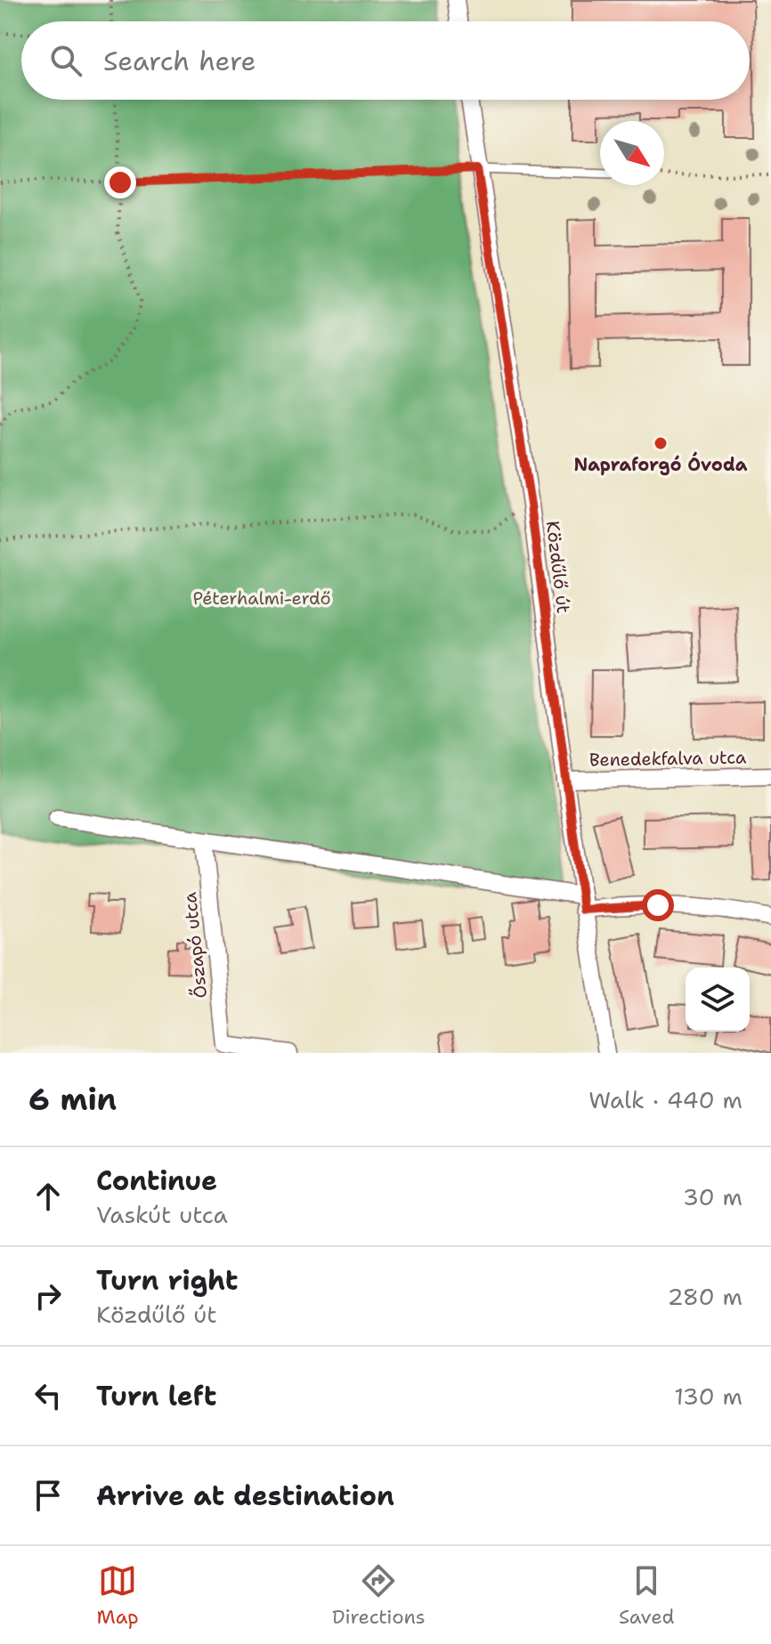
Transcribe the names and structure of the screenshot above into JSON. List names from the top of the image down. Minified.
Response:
{"streets":{"street":["Közdűlő út","Benedekfalva utca","Őszapó utca"]},"crossings":[["Közdűlő út","Benedekfalva utca"]],"parks":["Péterhalmi-erdő"],"places":["Napraforgó Óvoda"],"north":"bottom right","page":{"search":"Search here","heading":["6 min","Walk · 440 m"],"list":[["Continue","Vaskút utca","30 m"],["Turn right","Közdűlő út","280 m"],["Turn left","130 m"],"Arrive at destination"],"nav":["Map","Directions","Saved"]}}
